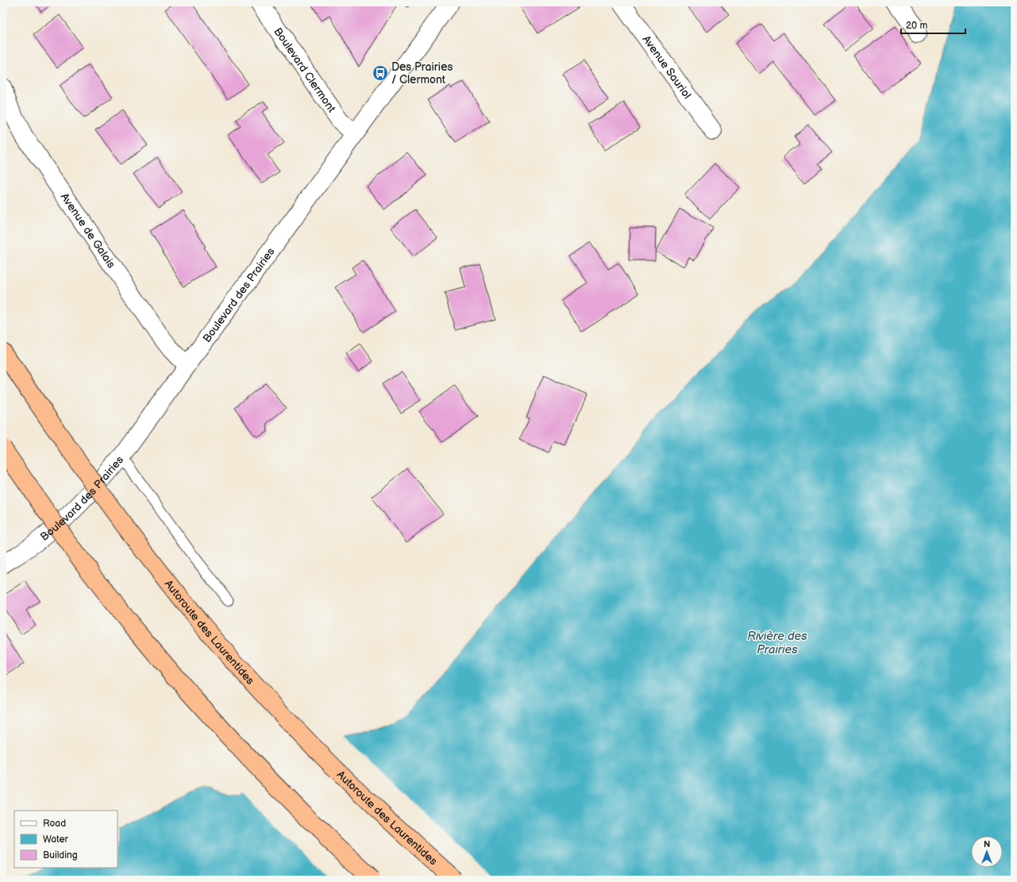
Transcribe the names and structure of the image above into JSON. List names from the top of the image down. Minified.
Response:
{"streets":{"highway":["Autoroute des Laurentides"],"street":["Avenue Sauriol","Boulevard Clermont","Avenue de Galais","Boulevard des Prairies"]},"crossings":[["Boulevard Clermont","Boulevard des Prairies"],["Avenue de Galais","Boulevard des Prairies"]],"water":["Rivière des Prairies"],"places":{"bus stop":["Des Prairies / Clermont"]},"legend":["Road","Water","Building"],"scale_bar":"20 m","north":"top"}
